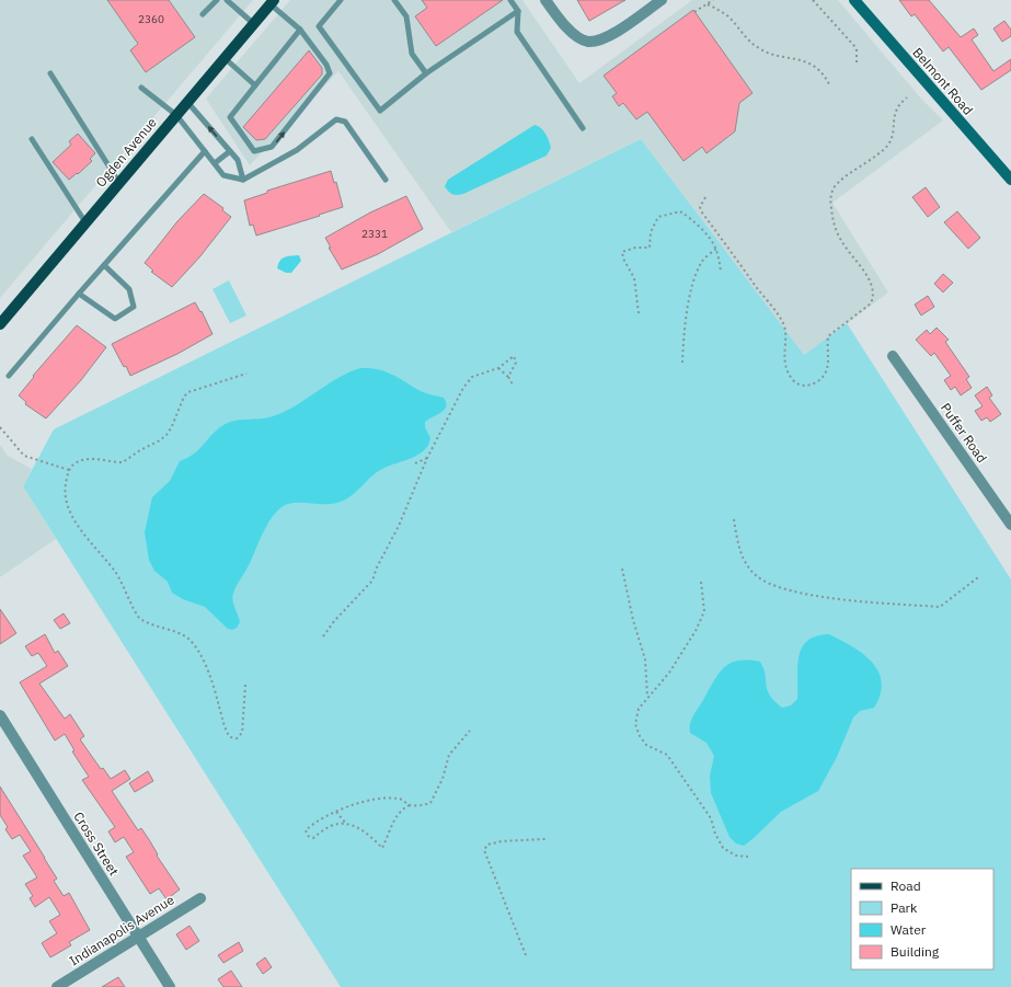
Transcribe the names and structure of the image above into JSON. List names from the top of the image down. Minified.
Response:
{"streets":{"main road":["Belmont Road","Ogden Avenue"],"street":["Puffer Road","Cross Street","Indianapolis Avenue"]},"crossings":[["Cross Street","Indianapolis Avenue"]],"house_numbers":["2360","2331"],"legend":["Road","Park","Water","Building"]}
